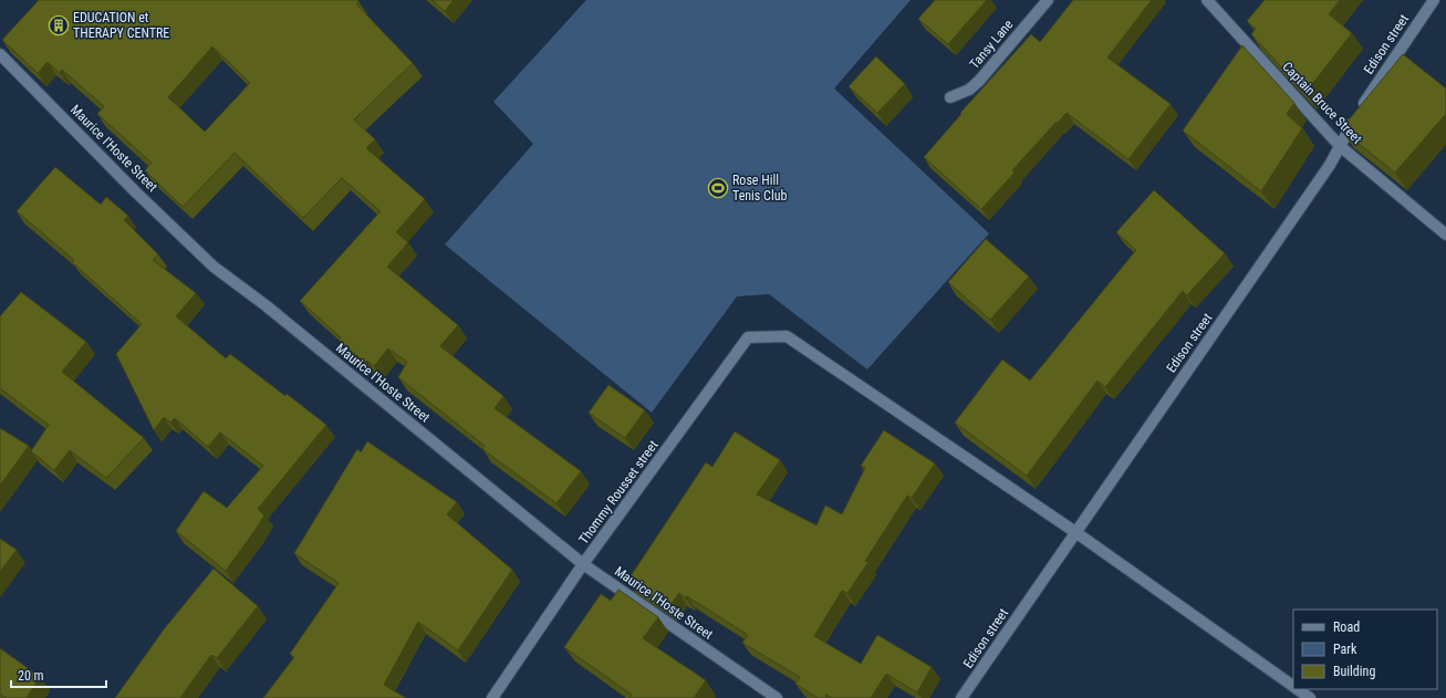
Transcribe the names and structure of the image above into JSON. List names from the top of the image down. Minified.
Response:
{"streets":{"street":["Tansy Lane","Edison street","Captain Bruce Street","Maurice I'Hoste Street","Thommy Rousset street"]},"crossings":[["Edison street","Captain Bruce Street"],["Edison street","Thommy Rousset street"],["Maurice I'Hoste Street","Thommy Rousset street"]],"places":{"building":["EDUCATION et THERAPY CENTRE"],"sports":["Rose Hill Tenis Club"]},"legend":["Road","Park","Building"],"scale_bar":"20 m"}
